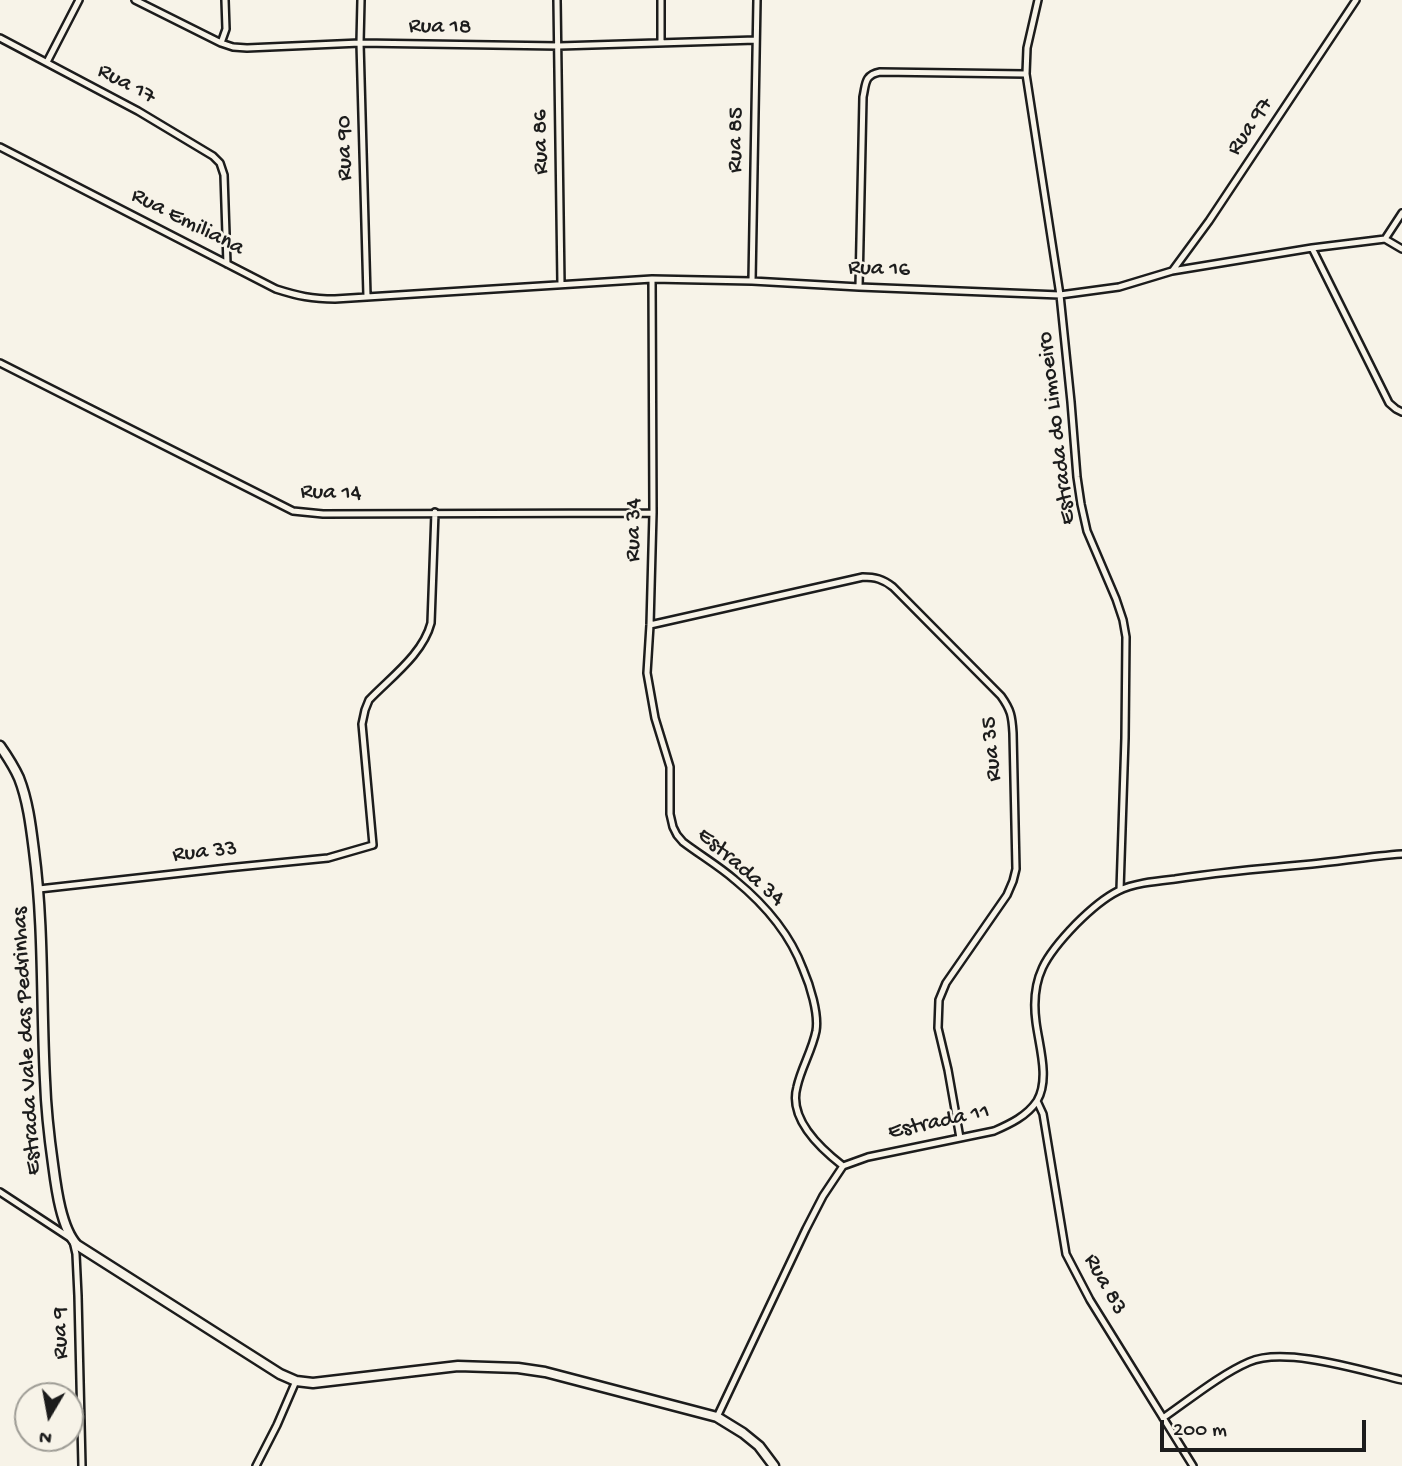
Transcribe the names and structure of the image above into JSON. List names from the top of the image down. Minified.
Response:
{"streets":{"main road":["Estrada Vale das Pedrinhas"],"street":["Rua 18","Rua 17","Rua 97","Rua 85","Rua 86","Rua 90","Rua Emiliana","Rua 16","Estrada do Limoeiro","Rua 14","Rua 34","Rua 35","Rua 33","Estrada 34","Estrada 11","Rua 83","Rua 9"]},"crossings":[["Rua 18","Rua 85"],["Rua 18","Rua 86"],["Rua 18","Rua 90"],["Rua 17","Rua Emiliana"],["Rua 97","Rua 16"],["Rua 85","Rua 16"],["Rua 86","Rua 16"],["Rua 90","Rua Emiliana"],["Rua 90","Rua 16"],["Rua Emiliana","Rua 16"],["Rua 16","Estrada do Limoeiro"],["Rua 16","Rua 34"],["Rua 14","Rua 34"],["Rua 14","Rua 33"],["Rua 34","Rua 35"],["Rua 34","Estrada 34"],["Rua 35","Estrada 11"],["Rua 33","Estrada Vale das Pedrinhas"],["Estrada 34","Estrada 11"],["Estrada Vale das Pedrinhas","Rua 9"],["Estrada 11","Rua 83"]],"scale_bar":"200 m","north":"bottom"}
